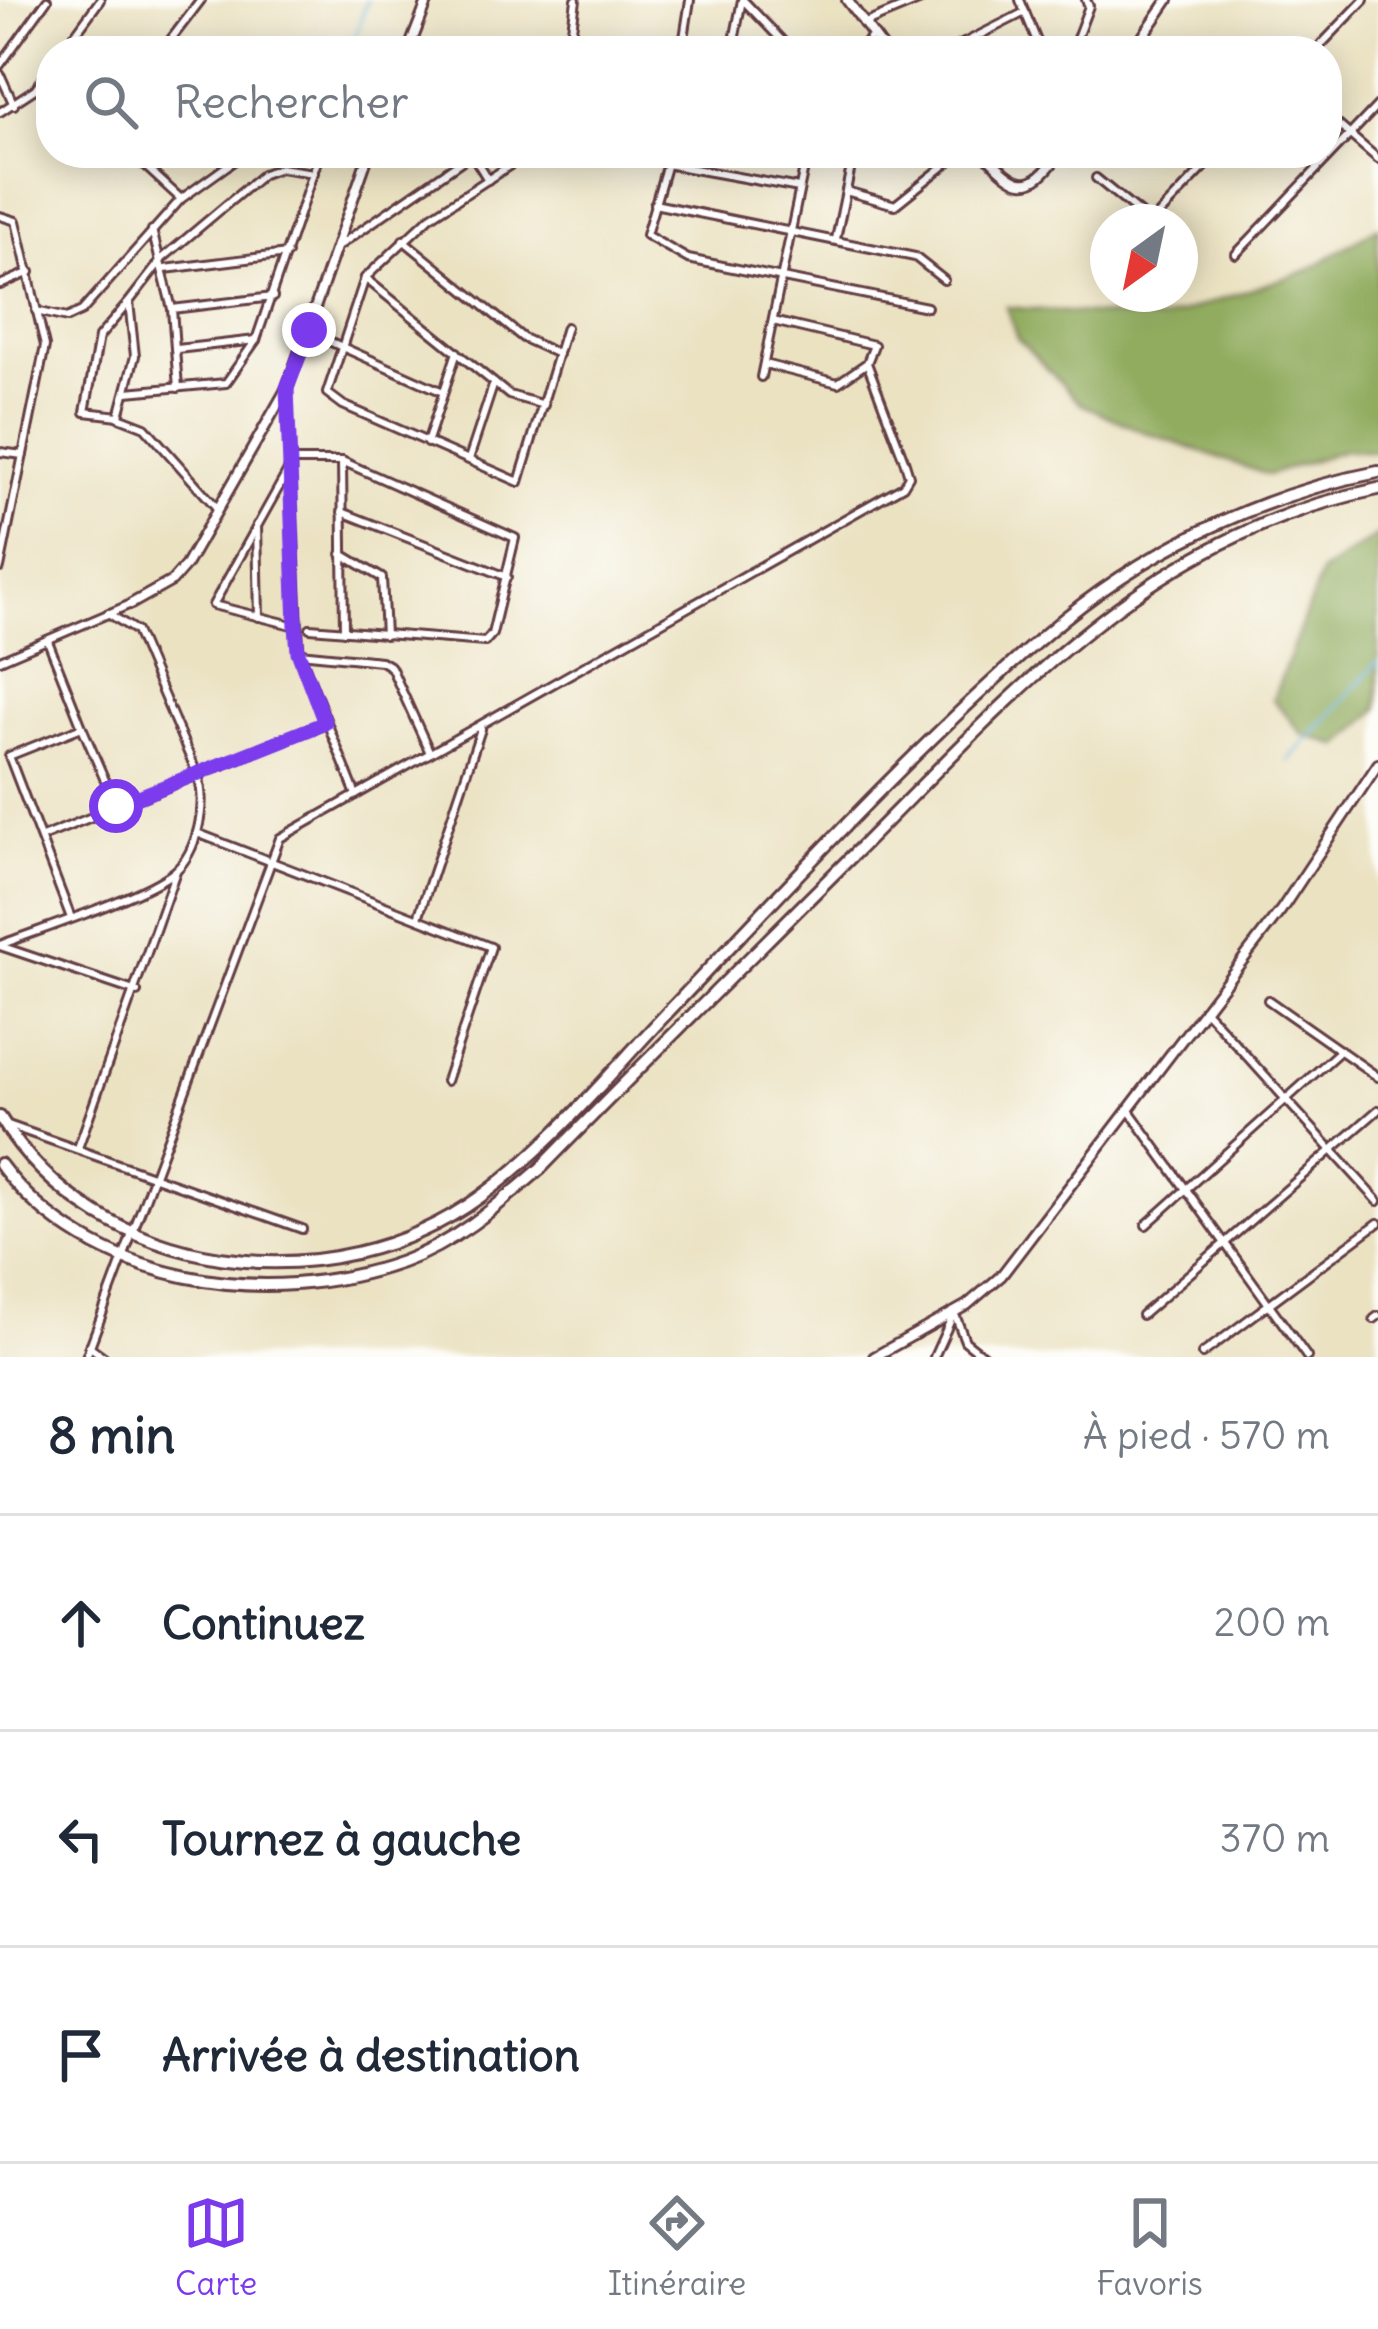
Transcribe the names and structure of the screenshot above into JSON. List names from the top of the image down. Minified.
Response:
{"north":"bottom left","page":{"search":"Rechercher","heading":["8 min","À pied · 570 m"],"list":[["Continuez","200 m"],["Tournez à gauche","370 m"],"Arrivée à destination"],"nav":["Carte","Itinéraire","Favoris"]}}
